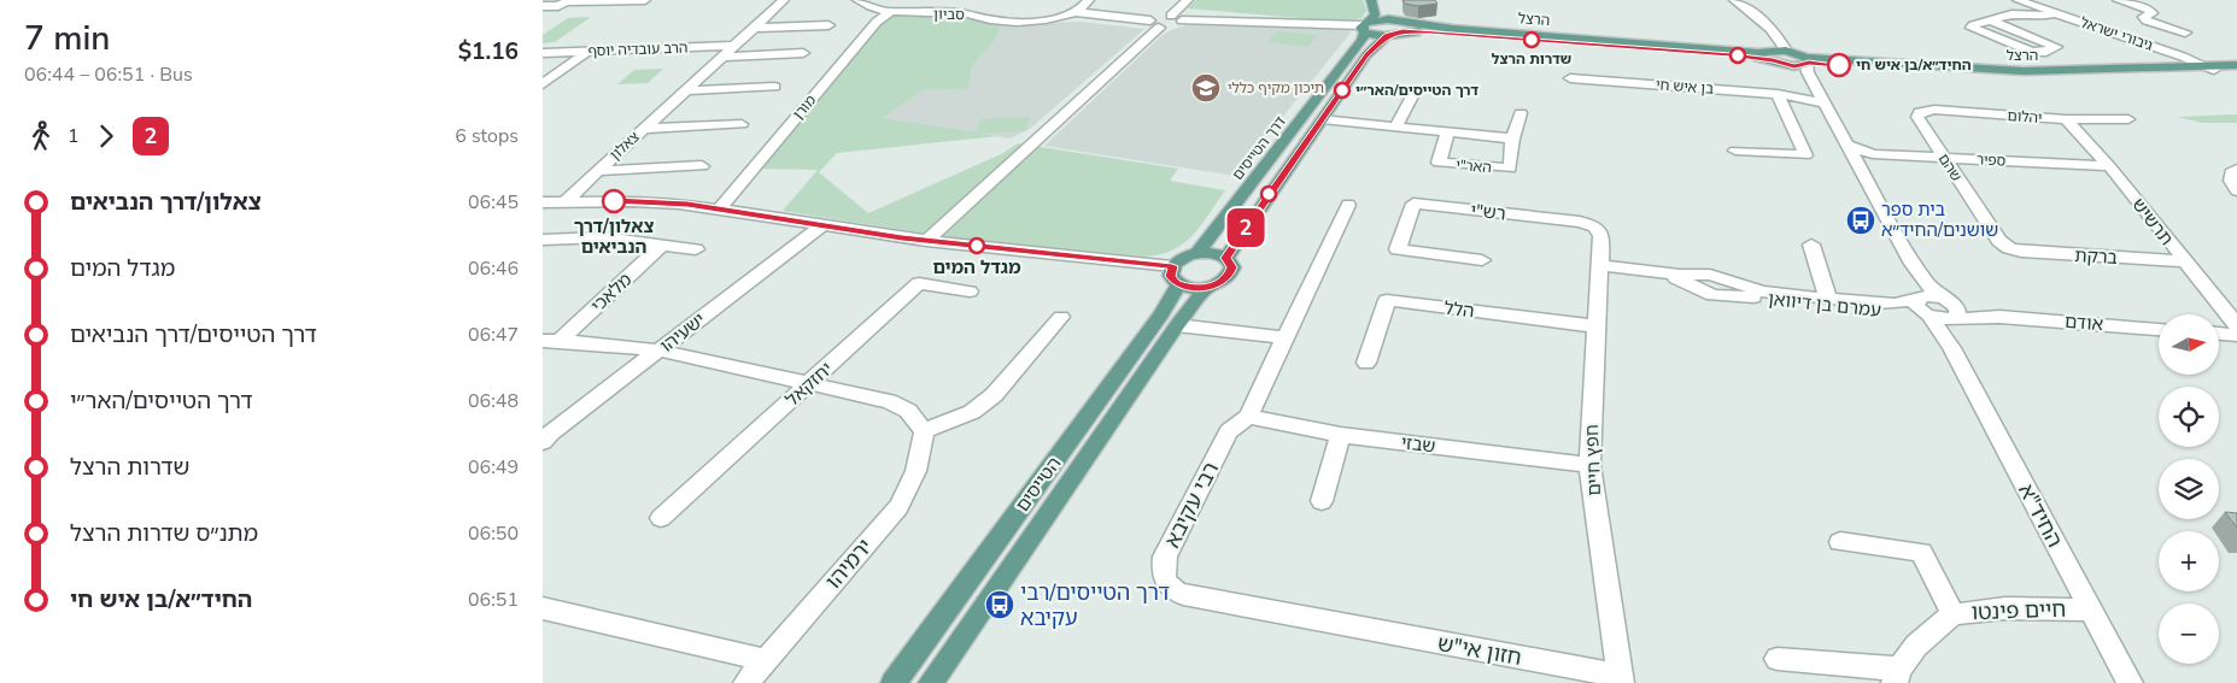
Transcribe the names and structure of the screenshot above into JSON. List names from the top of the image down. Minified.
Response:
{"streets":{"main road":["הרצל","דרך הטייסים","הטייסים"],"street":["סביון","גיבורי ישראל","הרב עובדיה יוסף","בן איש חי","מורן","יהלום","צאלון","ספיר","האר\"י","שהם","רש\"י","תרשיש","ברקת","מלאכי","עמרם בן דיוואן","הלל","אודם","ישעיהו","יחזקאל","שבזי","חפץ חיים","רבי עקיבא","החיד\"א","ירמיהו","חיים פינטו","חזון אי\"ש"]},"crossings":[["סביון","מורן"],["הרצל","גיבורי ישראל"],["הרצל","דרך הטייסים"],["הרצל","החיד\"א"],["הרב עובדיה יוסף","צאלון"],["בן איש חי","החיד\"א"],["יהלום","שהם"],["יהלום","תרשיש"],["דרך הטייסים","הטייסים"],["ספיר","שהם"],["ספיר","תרשיש"],["שהם","ברקת"],["רש\"י","חפץ חיים"],["תרשיש","ברקת"],["עמרם בן דיוואן","אודם"],["עמרם בן דיוואן","החיד\"א"],["הלל","חפץ חיים"],["אודם","החיד\"א"],["שבזי","חפץ חיים"],["שבזי","רבי עקיבא"],["חפץ חיים","חזון אי\"ש"],["רבי עקיבא","חזון אי\"ש"],["החיד\"א","חיים פינטו"]],"places":{"other":["שדרות הרצל","החיד״א/בן איש חי","דרך הטייסים/האר״י","צאלון/דרך הנביאים","מגדל המים"],"school or university":["תיכון מקיף כללי"],"bus stop":["בית ספר שושנים/החיד״א","דרך הטייסים/רבי עקיבא"]},"lines":["bus line 2"],"north":"right","page":{"heading":["7 min","06:44 – 06:51 · Bus","$1.16"],"on_map":"2","legs":["1","2","6 stops"],"list":[{"name":"צאלון/דרך הנביאים","value":"06:45"},{"name":"מגדל המים","value":"06:46"},{"name":"דרך הטייסים/דרך הנביאים","value":"06:47"},{"name":"דרך הטייסים/האר״י","value":"06:48"},{"name":"שדרות הרצל","value":"06:49"},{"name":"מתנ״ס שדרות הרצל","value":"06:50"},{"name":"החיד״א/בן איש חי","value":"06:51"}],"map_buttons":["+","−"]}}
